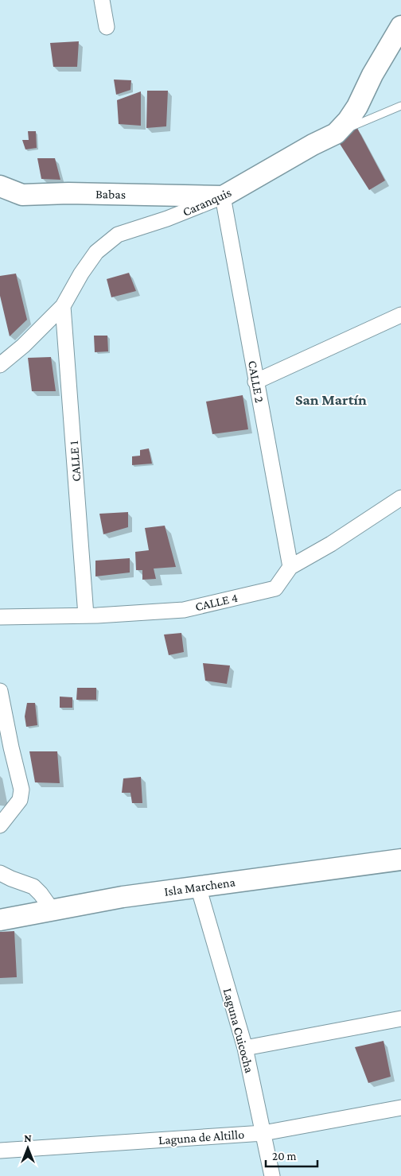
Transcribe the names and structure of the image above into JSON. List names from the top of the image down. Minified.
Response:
{"streets":{"street":["Babas","Caranquis","CALLE 2","CALLE 1","CALLE 4","Isla Marchena","Laguna Cuicocha","Laguna de Altillo"]},"crossings":[["Babas","Caranquis"],["Babas","CALLE 2"],["Caranquis","CALLE 2"],["Caranquis","CALLE 1"],["CALLE 2","CALLE 4"],["CALLE 1","CALLE 4"],["Isla Marchena","Laguna Cuicocha"],["Laguna Cuicocha","Laguna de Altillo"]],"districts":["San Martín"],"scale_bar":"20 m","north":"top"}
